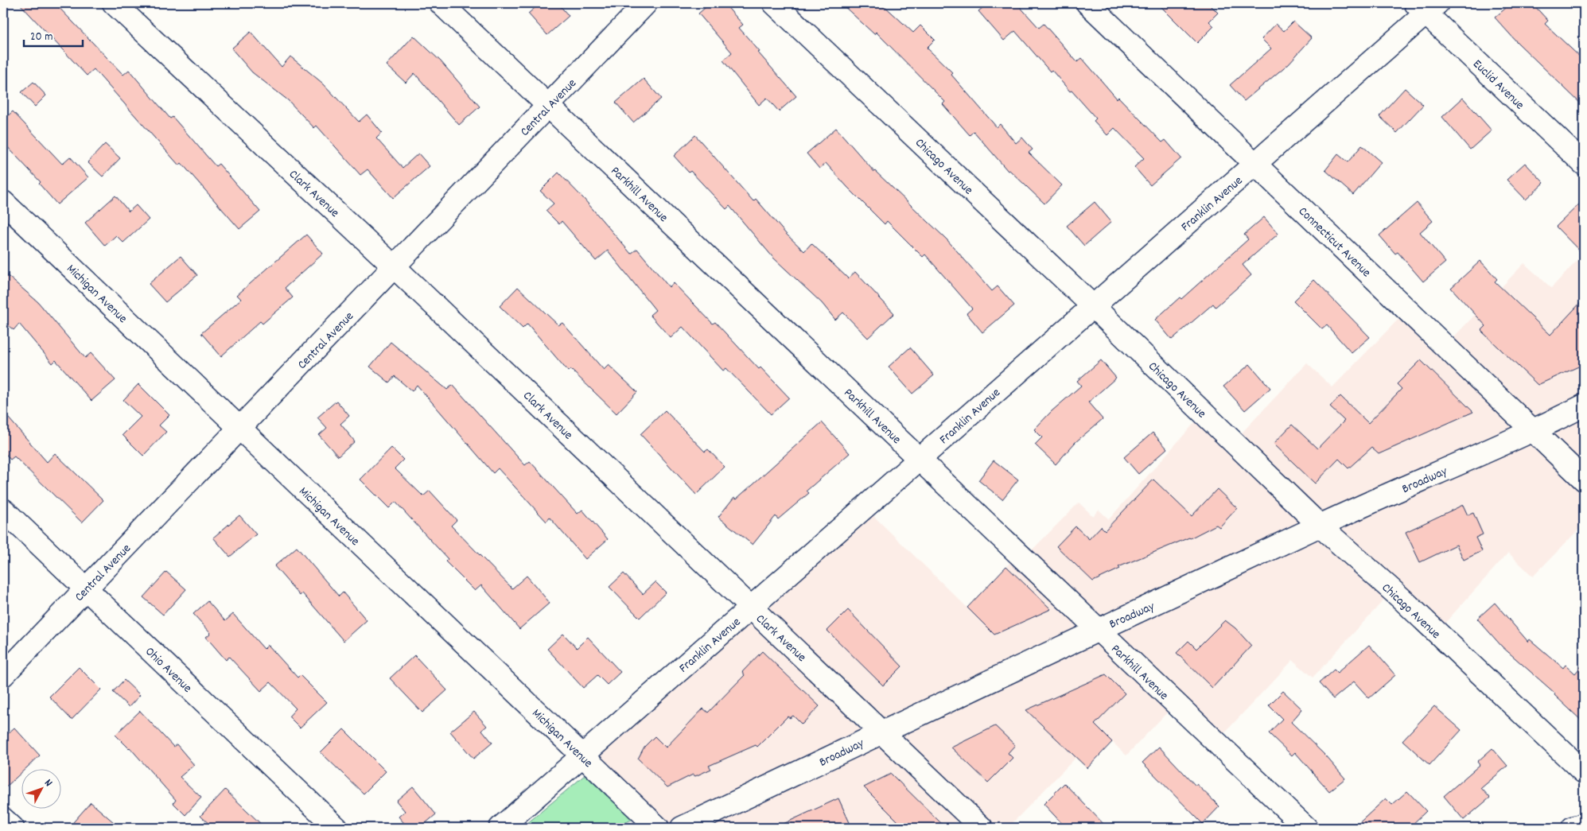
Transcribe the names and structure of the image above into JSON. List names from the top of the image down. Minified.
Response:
{"streets":{"street":["Euclid Avenue","Central Avenue","Chicago Avenue","Clark Avenue","Parkhill Avenue","Franklin Avenue","Connecticut Avenue","Michigan Avenue","Broadway","Ohio Avenue"]},"crossings":[["Euclid Avenue","Franklin Avenue"],["Central Avenue","Clark Avenue"],["Central Avenue","Parkhill Avenue"],["Central Avenue","Michigan Avenue"],["Central Avenue","Ohio Avenue"],["Chicago Avenue","Franklin Avenue"],["Chicago Avenue","Broadway"],["Clark Avenue","Franklin Avenue"],["Clark Avenue","Broadway"],["Parkhill Avenue","Franklin Avenue"],["Parkhill Avenue","Broadway"],["Franklin Avenue","Connecticut Avenue"],["Franklin Avenue","Michigan Avenue"],["Connecticut Avenue","Broadway"]],"scale_bar":"20 m","north":"top right"}
